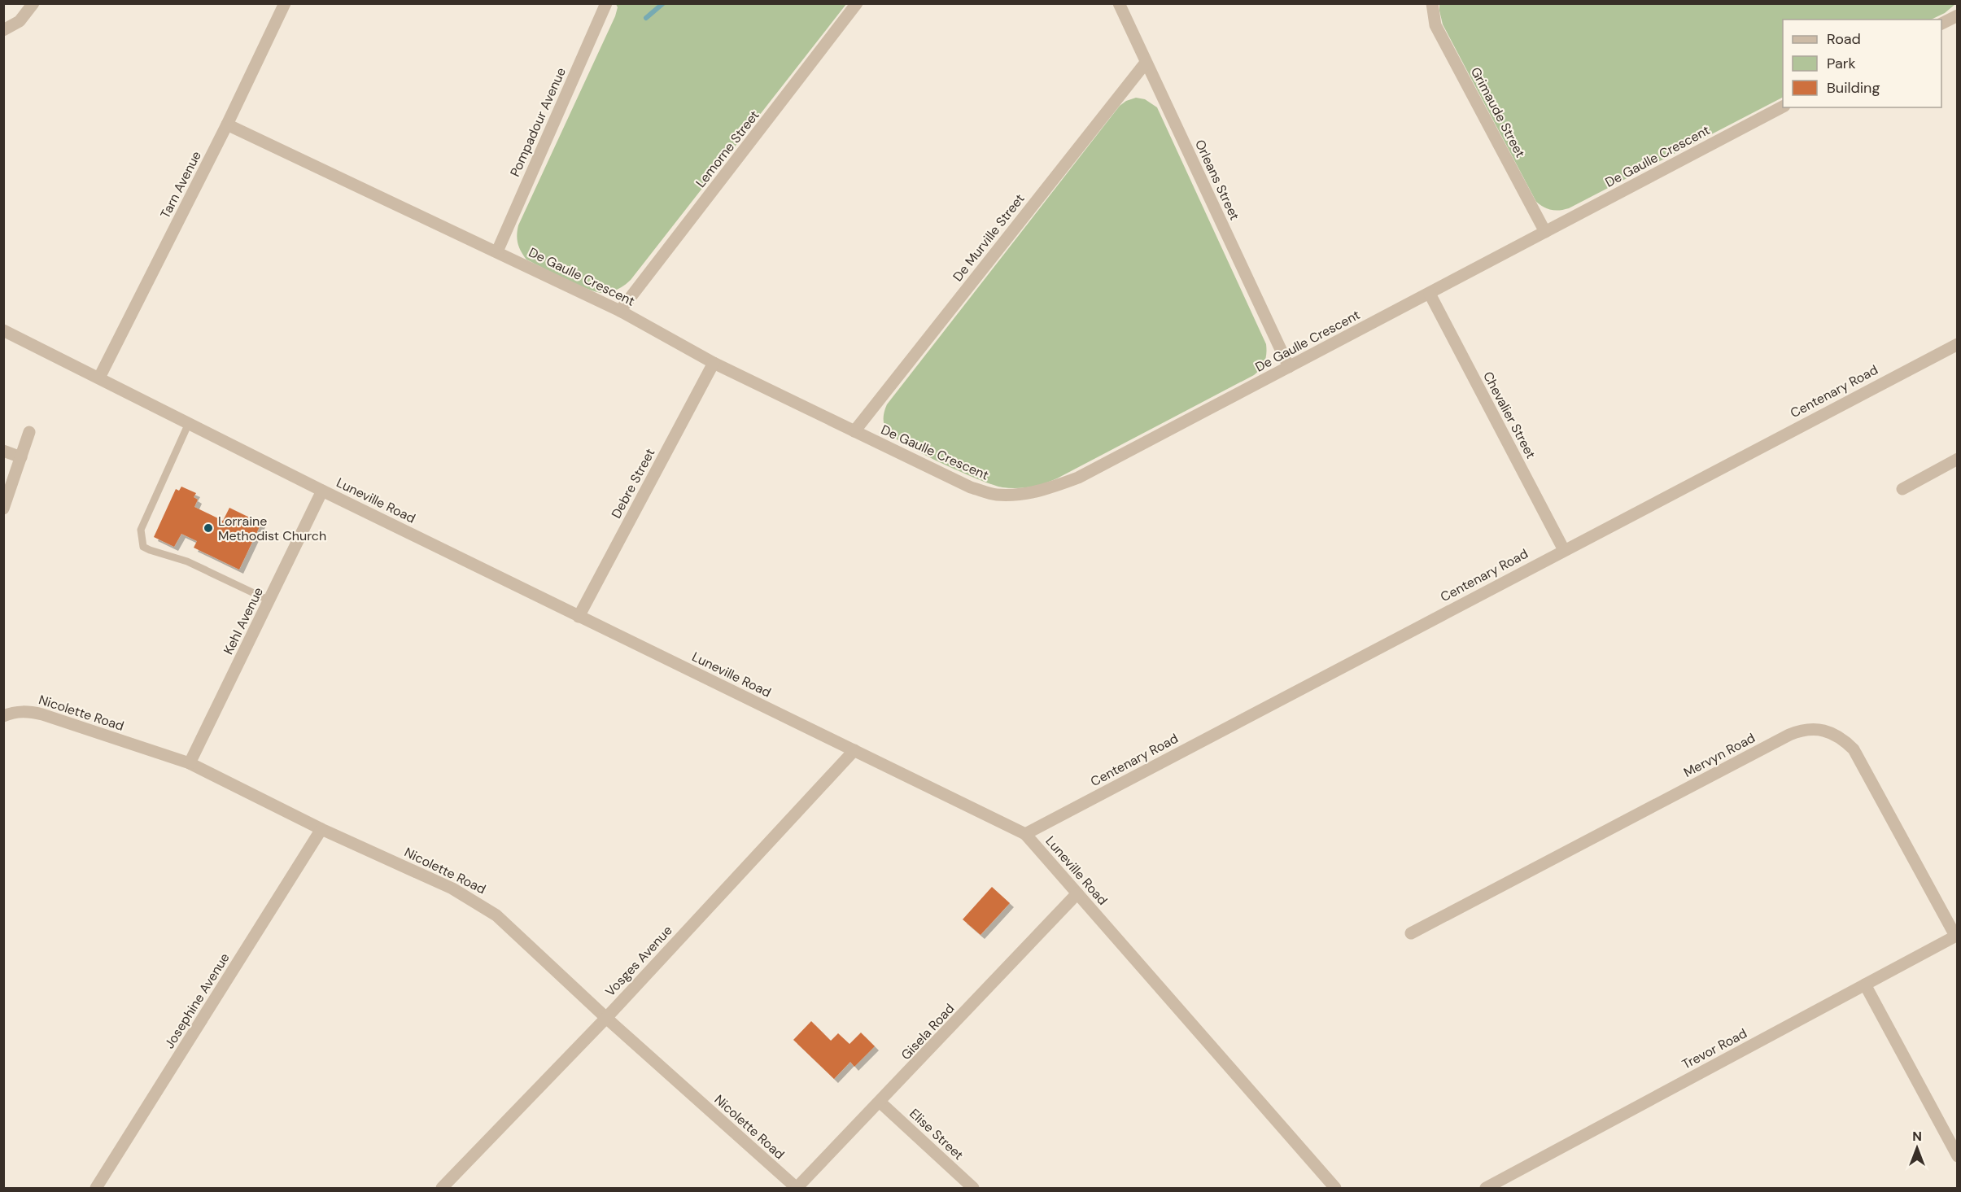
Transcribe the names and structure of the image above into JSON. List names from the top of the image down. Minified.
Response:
{"streets":{"street":["Grimaude Street","Pompadour Avenue","Lemorne Street","De Gaulle Crescent","Orleans Street","Tarn Avenue","De Murville Street","Centenary Road","Chevalier Street","Debre Street","Luneville Road","Kehl Avenue","Nicolette Road","Mervyn Road","Vosges Avenue","Josephine Avenue","Gisela Road","Trevor Road","Elise Street"]},"crossings":[["Grimaude Street","De Gaulle Crescent"],["Pompadour Avenue","De Gaulle Crescent"],["Lemorne Street","De Gaulle Crescent"],["De Gaulle Crescent","Orleans Street"],["De Gaulle Crescent","Tarn Avenue"],["De Gaulle Crescent","De Murville Street"],["De Gaulle Crescent","Chevalier Street"],["De Gaulle Crescent","Debre Street"],["Orleans Street","De Murville Street"],["Tarn Avenue","Luneville Road"],["Centenary Road","Chevalier Street"],["Centenary Road","Luneville Road"],["Debre Street","Luneville Road"],["Luneville Road","Kehl Avenue"],["Luneville Road","Vosges Avenue"],["Luneville Road","Gisela Road"],["Kehl Avenue","Nicolette Road"],["Nicolette Road","Vosges Avenue"],["Nicolette Road","Josephine Avenue"],["Nicolette Road","Gisela Road"],["Mervyn Road","Trevor Road"],["Gisela Road","Elise Street"]],"places":["Lorraine Methodist Church"],"legend":["Road","Park","Building"],"north":"top"}
